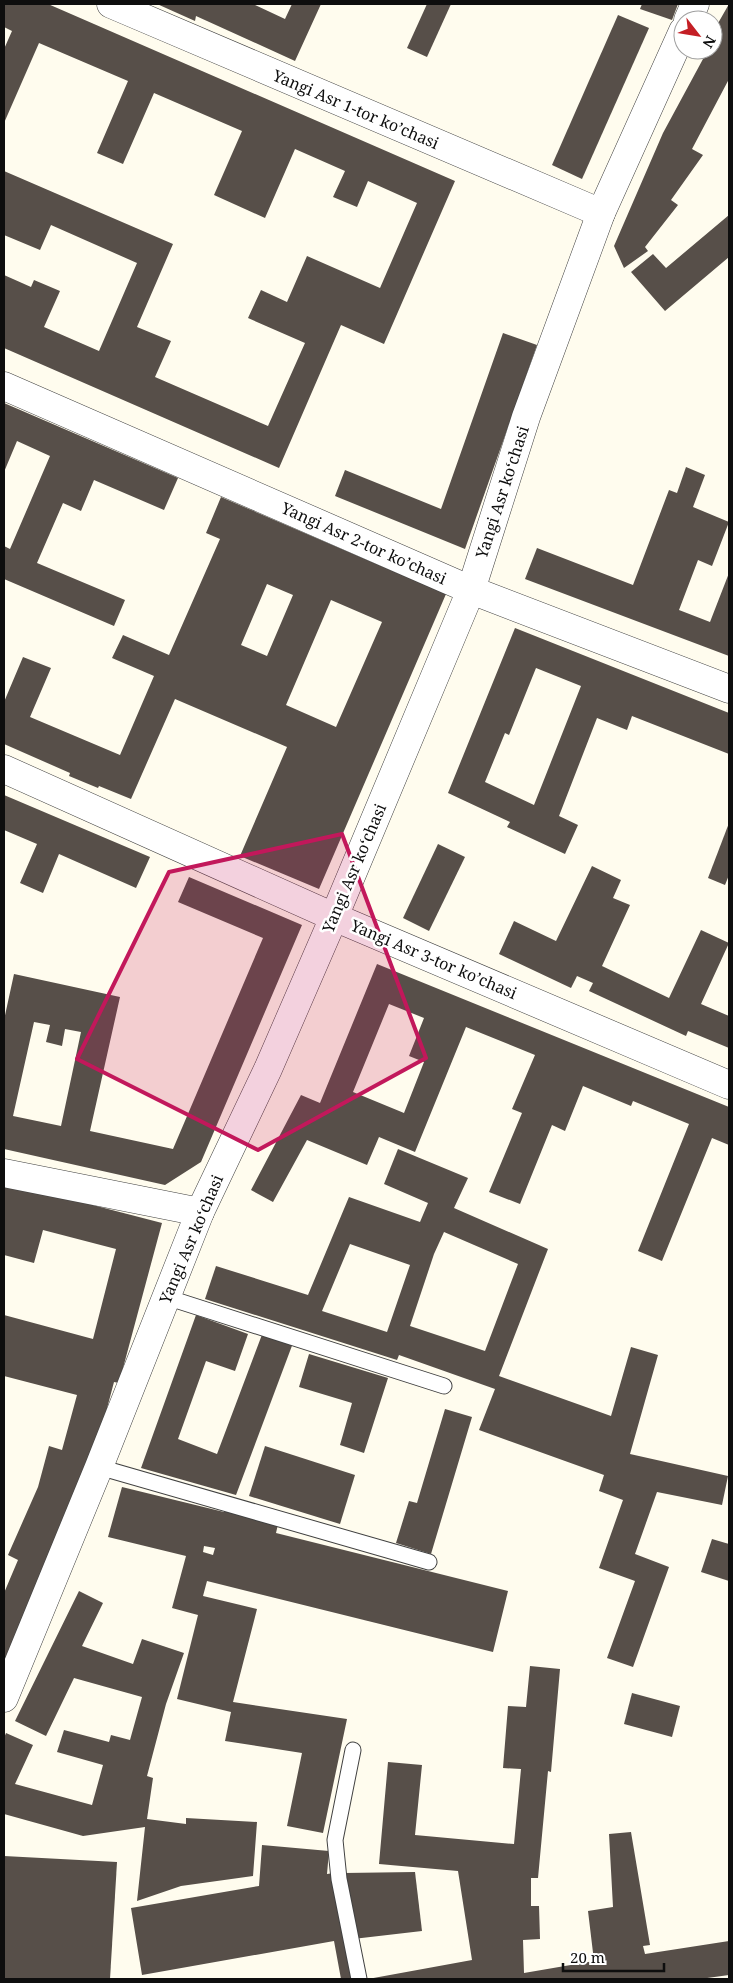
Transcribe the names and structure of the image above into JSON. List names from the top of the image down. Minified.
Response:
{"streets":{"street":["Yangi Asr 1-tor koʼchasi","Yangi Asr koʻchasi","Yangi Asr 2-tor koʼchasi","Yangi Asr 3-tor koʼchasi"]},"crossings":[["Yangi Asr 1-tor koʼchasi","Yangi Asr koʻchasi"],["Yangi Asr koʻchasi","Yangi Asr 2-tor koʼchasi"],["Yangi Asr koʻchasi","Yangi Asr 3-tor koʼchasi"]],"scale_bar":"20 m","north":"bottom right"}
